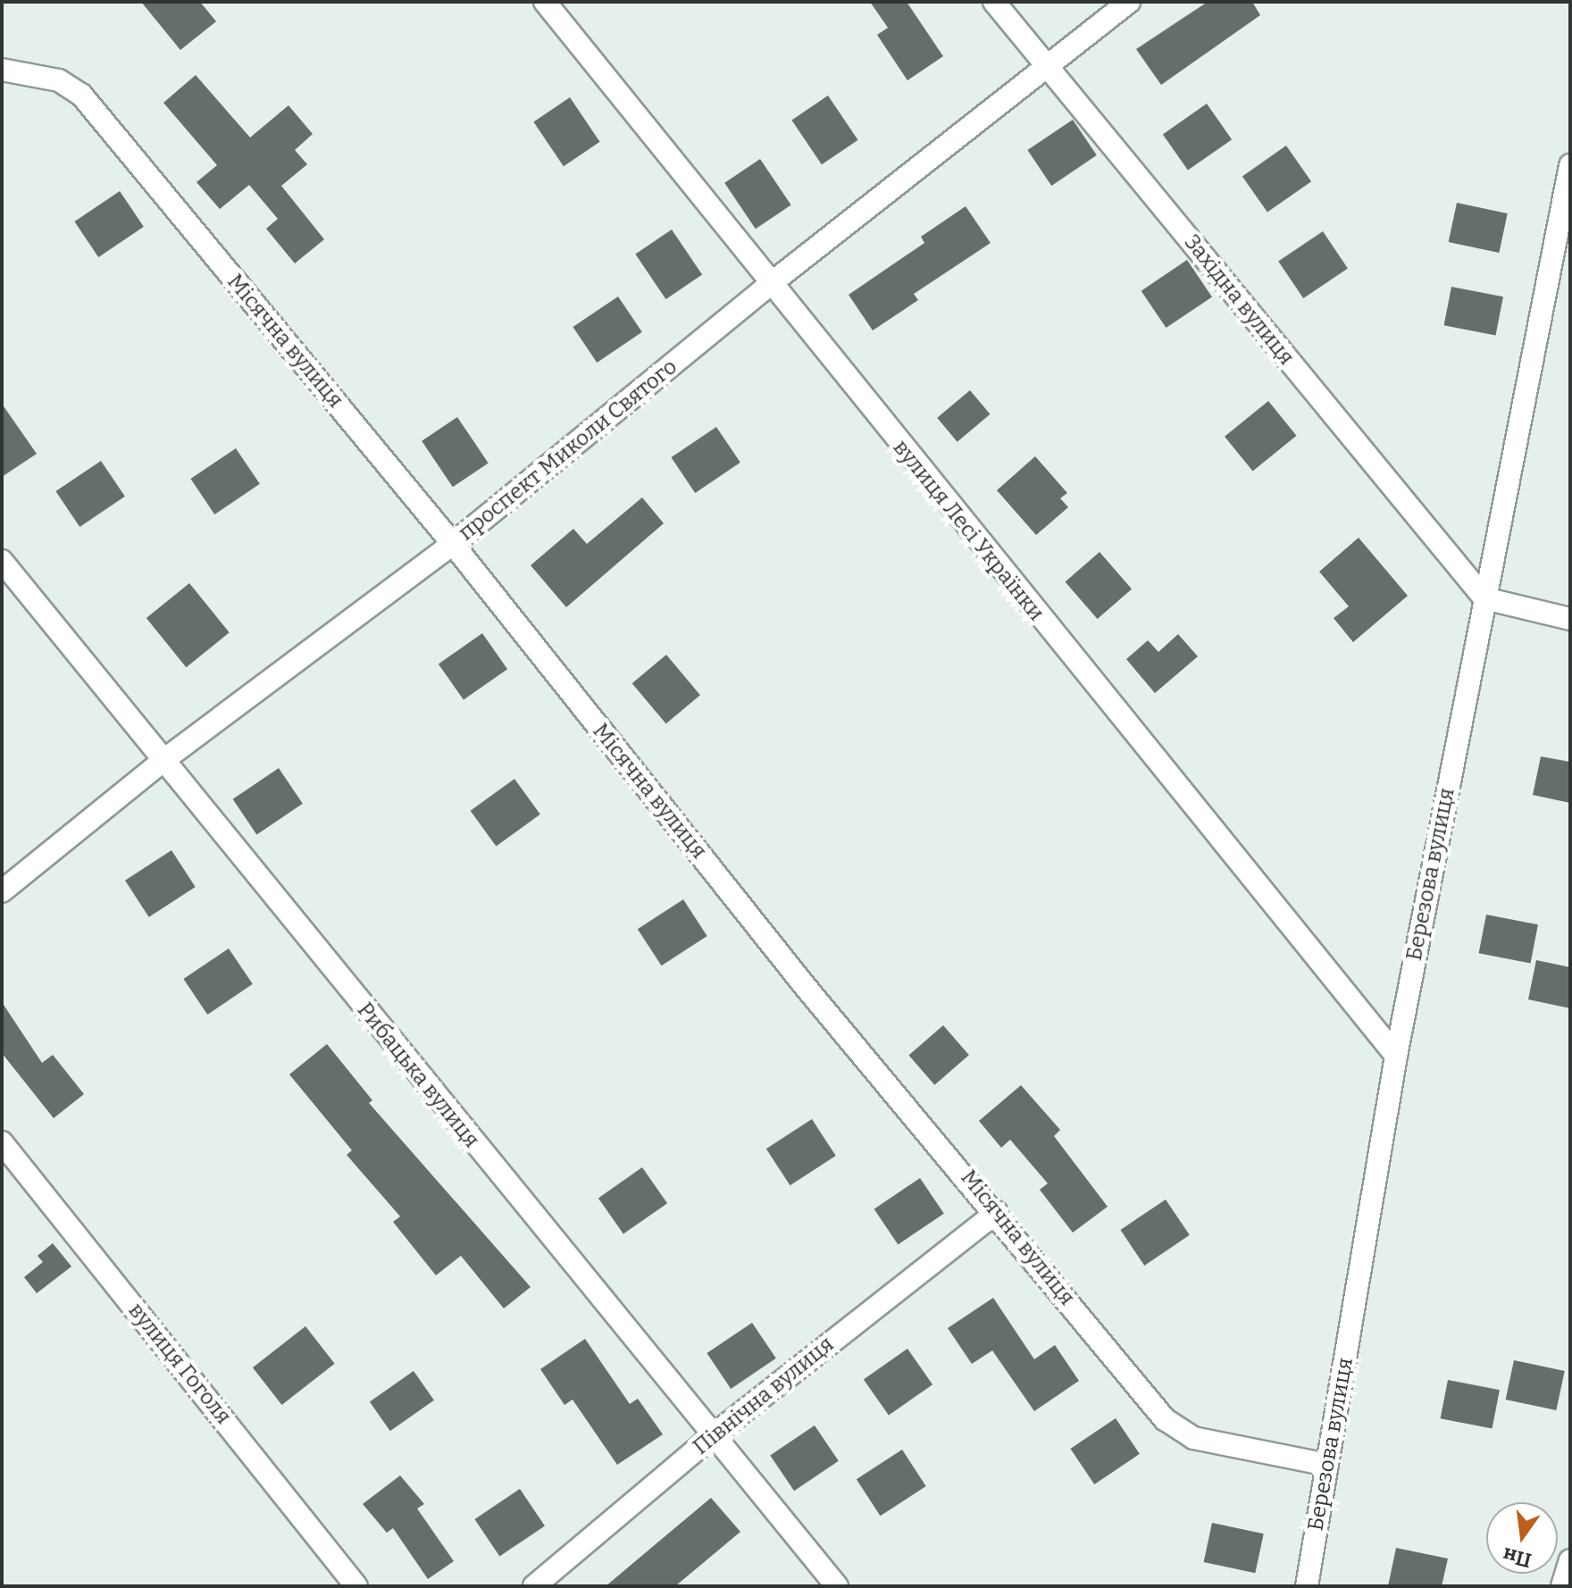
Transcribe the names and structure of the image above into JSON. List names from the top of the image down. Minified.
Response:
{"streets":{"street":["Західна вулиця","Місячна вулиця","проспект Миколи Святого","вулиця Лесі Українки","Березова вулиця","Рибацька вулиця","вулиця Гоголя","Північна вулиця"]},"crossings":[["Західна вулиця","проспект Миколи Святого"],["Західна вулиця","Березова вулиця"],["Місячна вулиця","проспект Миколи Святого"],["Місячна вулиця","Березова вулиця"],["Місячна вулиця","Північна вулиця"],["проспект Миколи Святого","вулиця Лесі Українки"],["проспект Миколи Святого","Рибацька вулиця"],["вулиця Лесі Українки","Березова вулиця"],["Рибацька вулиця","Північна вулиця"]],"north":"bottom"}
